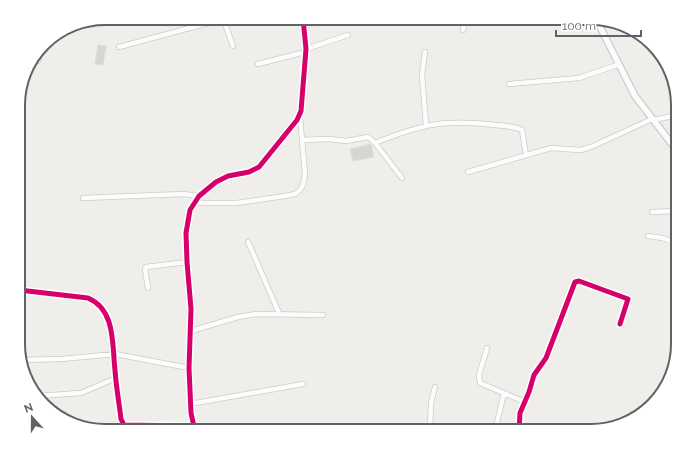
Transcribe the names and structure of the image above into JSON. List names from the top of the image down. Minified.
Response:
{"scale_bar":"100 m","north":"top"}
